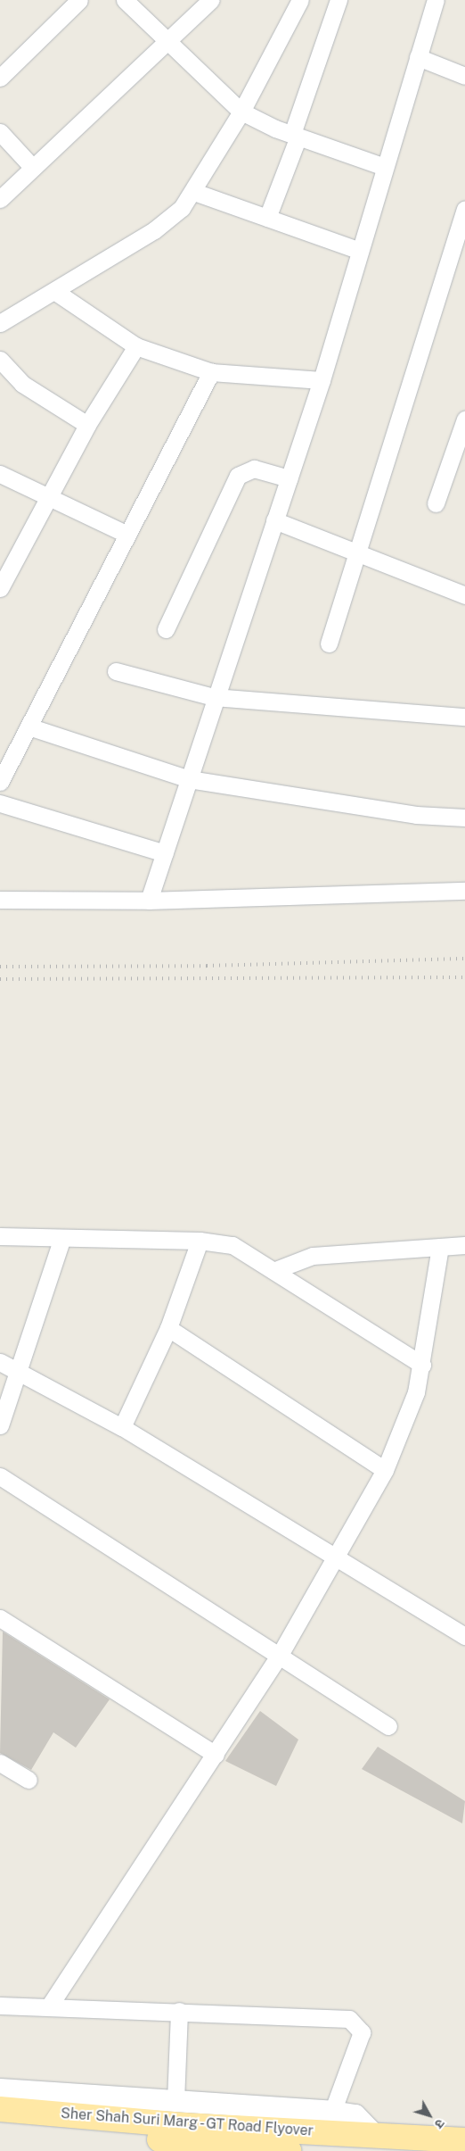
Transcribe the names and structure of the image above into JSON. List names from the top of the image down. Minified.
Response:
{"streets":{"main road":["Sher Shah Suri Marg - GT Road Flyover"]},"north":"bottom right"}
